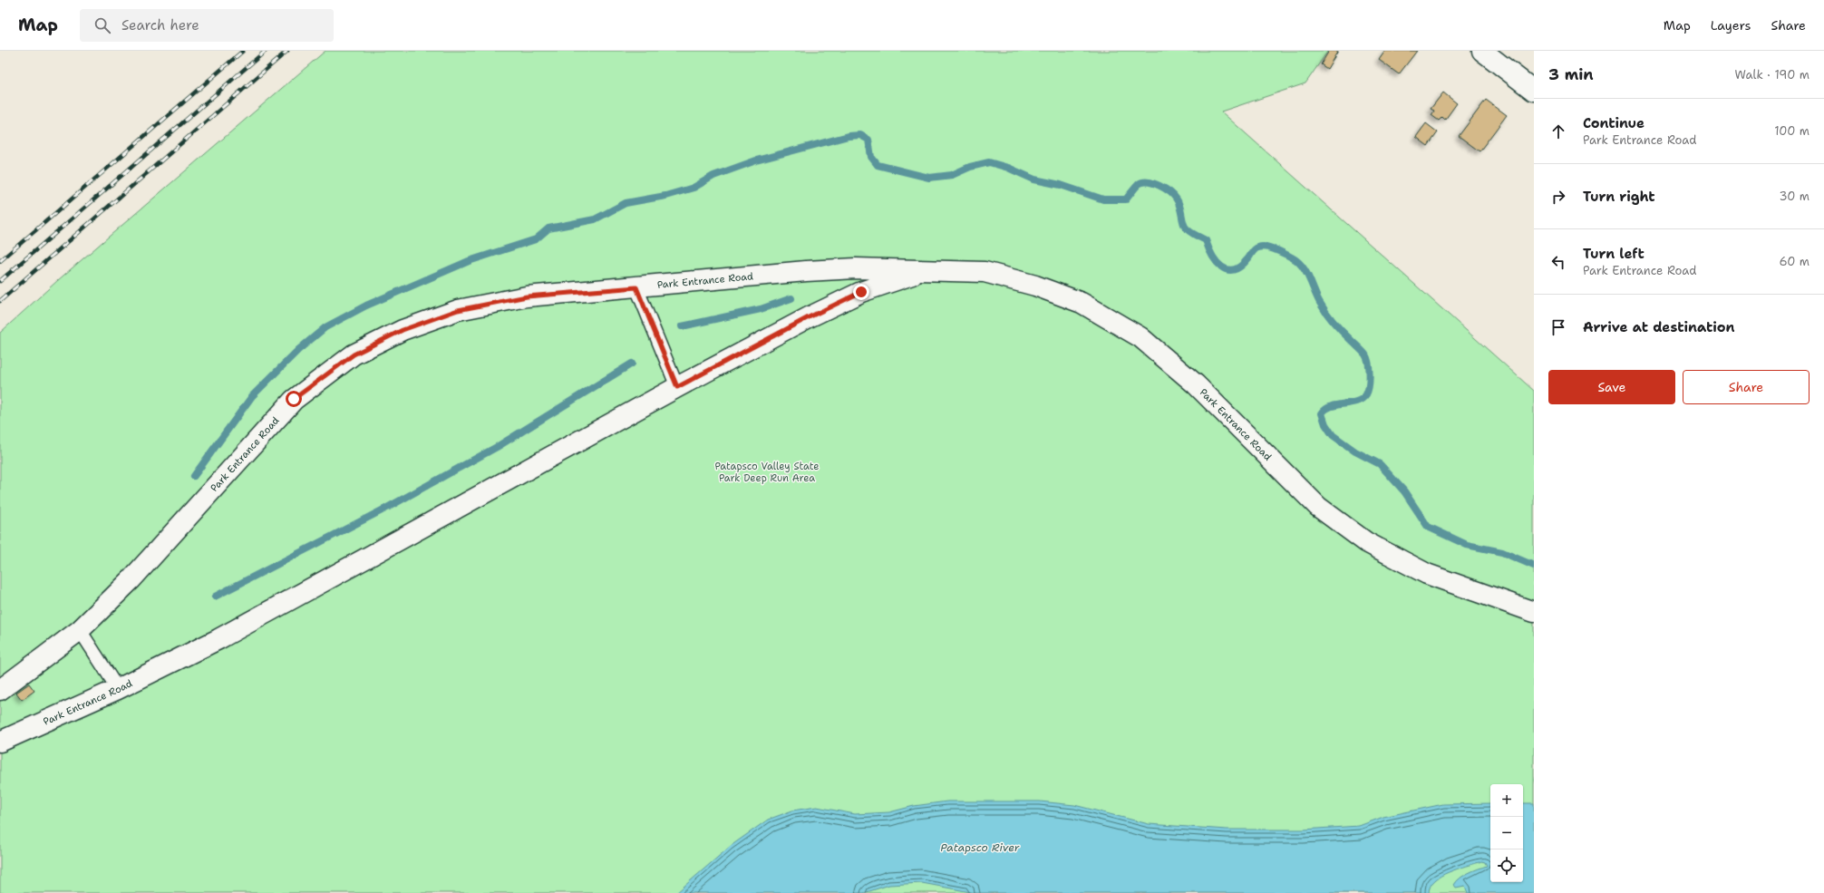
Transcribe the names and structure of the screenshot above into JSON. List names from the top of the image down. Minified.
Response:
{"streets":{"street":["Park Entrance Road"]},"water":["Patapsco River"],"parks":["Patapsco Valley State Park Deep Run Area"],"page":{"header":"Map","search":"Search here","nav":["Map","Layers","Share"],"heading":["3 min","Walk · 190 m"],"list":[["Continue","Park Entrance Road","100 m"],["Turn right","30 m"],["Turn left","Park Entrance Road","60 m"],"Arrive at destination"],"buttons":["Save","Share"],"map_buttons":["+","−"]}}
